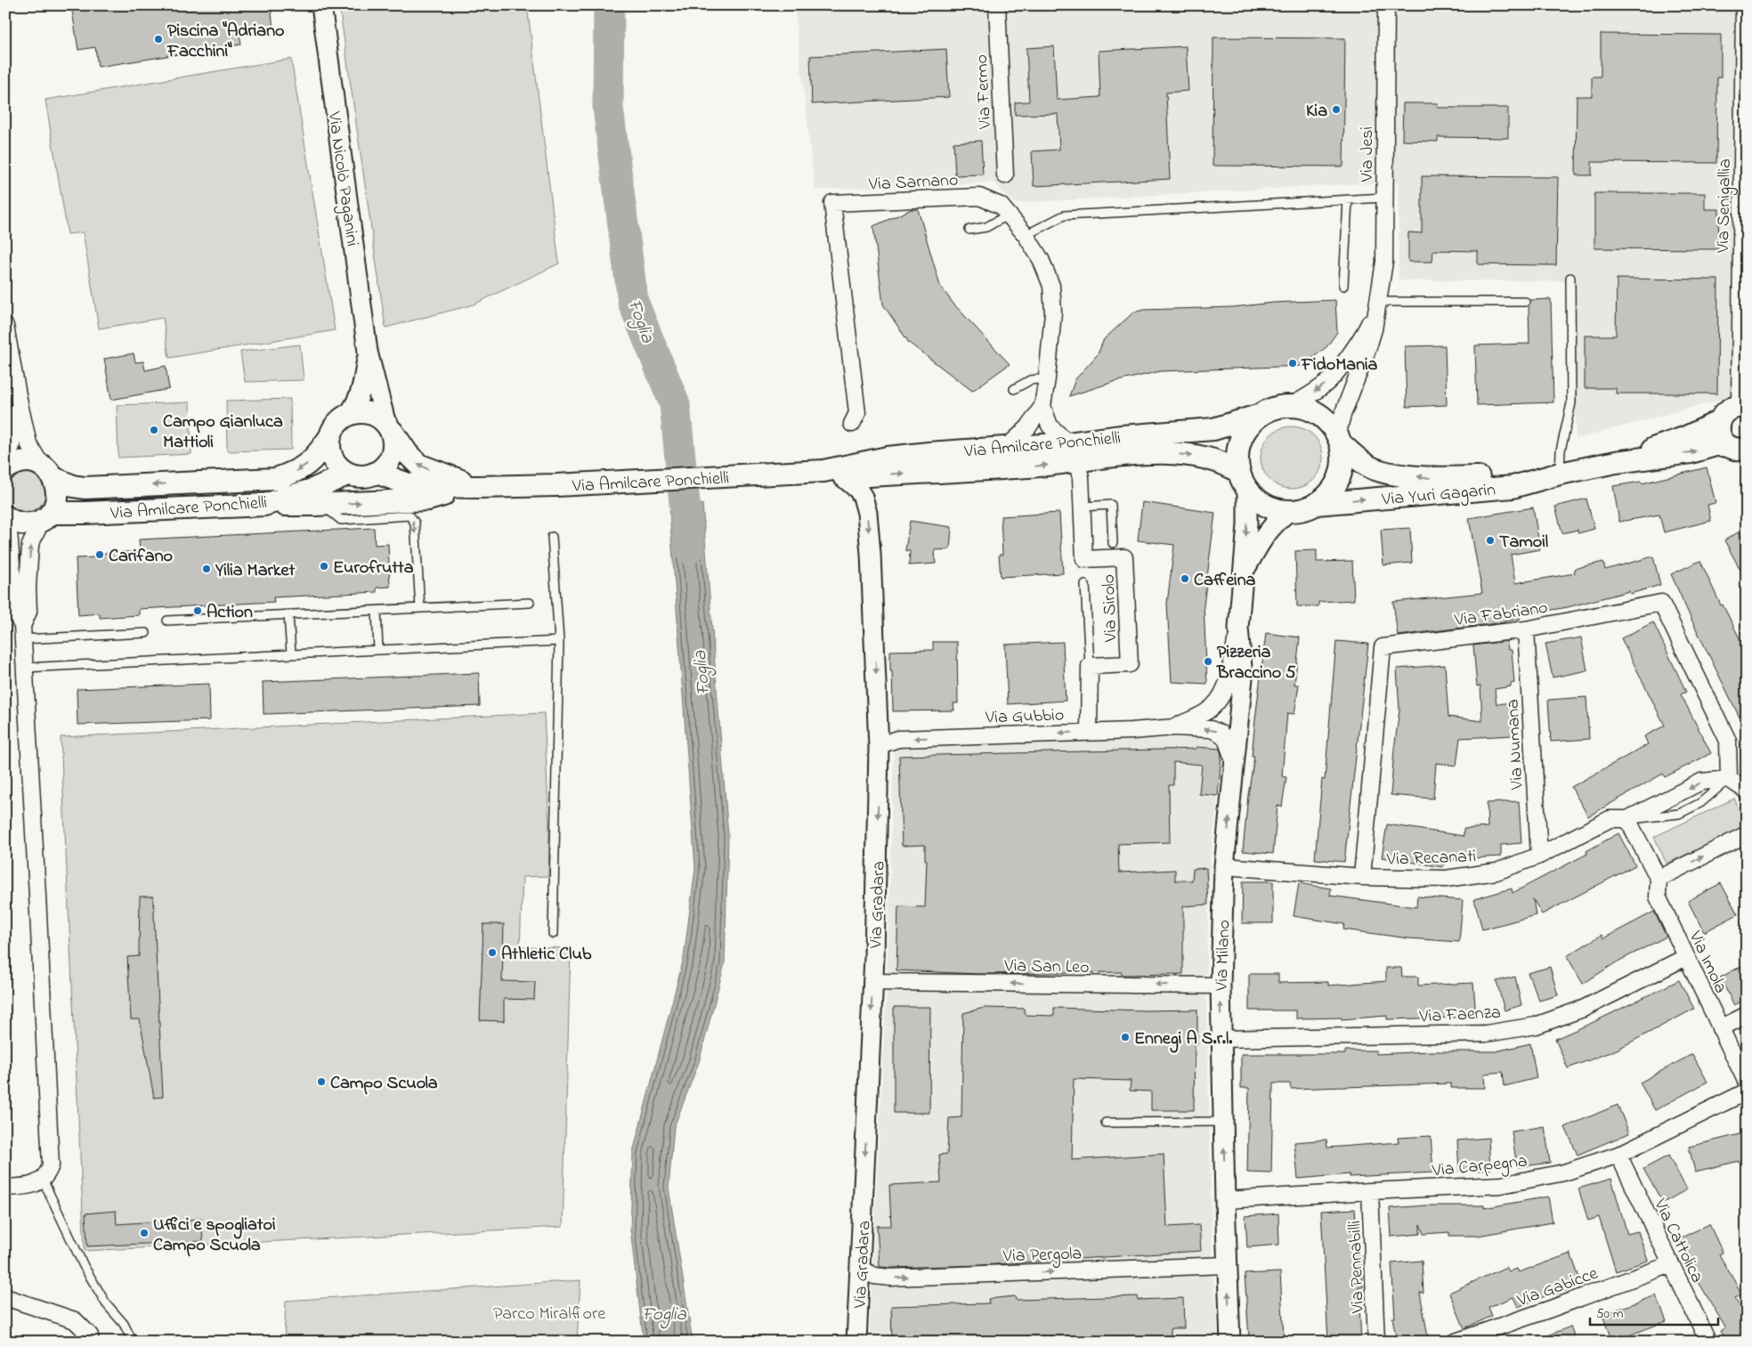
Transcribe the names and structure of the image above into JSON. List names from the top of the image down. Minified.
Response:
{"streets":{"main road":["Via Amilcare Ponchielli","Via Yuri Gagarin"],"street":["Via Fermo","Via Jesi","Via Nicolò Paganini","Via Sarnano","Via Senigallia","Via Sirolo","Via Fabriano","Via Gubbio","Via Numana","Via Recanati","Via Gradara","Via Milano","Via Imola","Via San Leo","Via Faenza","Via Carpegna","Via Cattolica","Via Pergola","Via Pennabilli","Via Gabicce"]},"crossings":[["Via Jesi","Via Amilcare Ponchielli"],["Via Jesi","Via Yuri Gagarin"],["Via Jesi","Via Milano"],["Via Nicolò Paganini","Via Amilcare Ponchielli"],["Via Sarnano","Via Amilcare Ponchielli"],["Via Senigallia","Via Yuri Gagarin"],["Via Amilcare Ponchielli","Via Yuri Gagarin"],["Via Amilcare Ponchielli","Via Sirolo"],["Via Amilcare Ponchielli","Via Gradara"],["Via Amilcare Ponchielli","Via Milano"],["Via Yuri Gagarin","Via Milano"],["Via Sirolo","Via Gubbio"],["Via Fabriano","Via Numana"],["Via Fabriano","Via Recanati"],["Via Gubbio","Via Gradara"],["Via Gubbio","Via Milano"],["Via Numana","Via Recanati"],["Via Recanati","Via Milano"],["Via Gradara","Via San Leo"],["Via Gradara","Via Pergola"],["Via Milano","Via San Leo"],["Via Milano","Via Faenza"],["Via Milano","Via Carpegna"],["Via Milano","Via Pergola"],["Via Imola","Via Faenza"],["Via Carpegna","Via Cattolica"],["Via Carpegna","Via Pennabilli"],["Via Cattolica","Via Gabicce"]],"one_way":["Via Gubbio","Via Gradara","Via San Leo","Via Pergola"],"water":["Foglia"],"parks":["Parco Miralfiore"],"places":["Piscina \"Adriano Facchini\"","Kia","FidoMania","Campo Gianluca Mattioli","Tamoil","Carifano","Eurofrutta","Yilia Market","Caffeina","Action","Pizzeria Braccino 5","Athletic Club","Ennegi A S.r.l.","Campo Scuola","Uffici e spogliatoi Campo Scuola"],"scale_bar":"50 m"}
